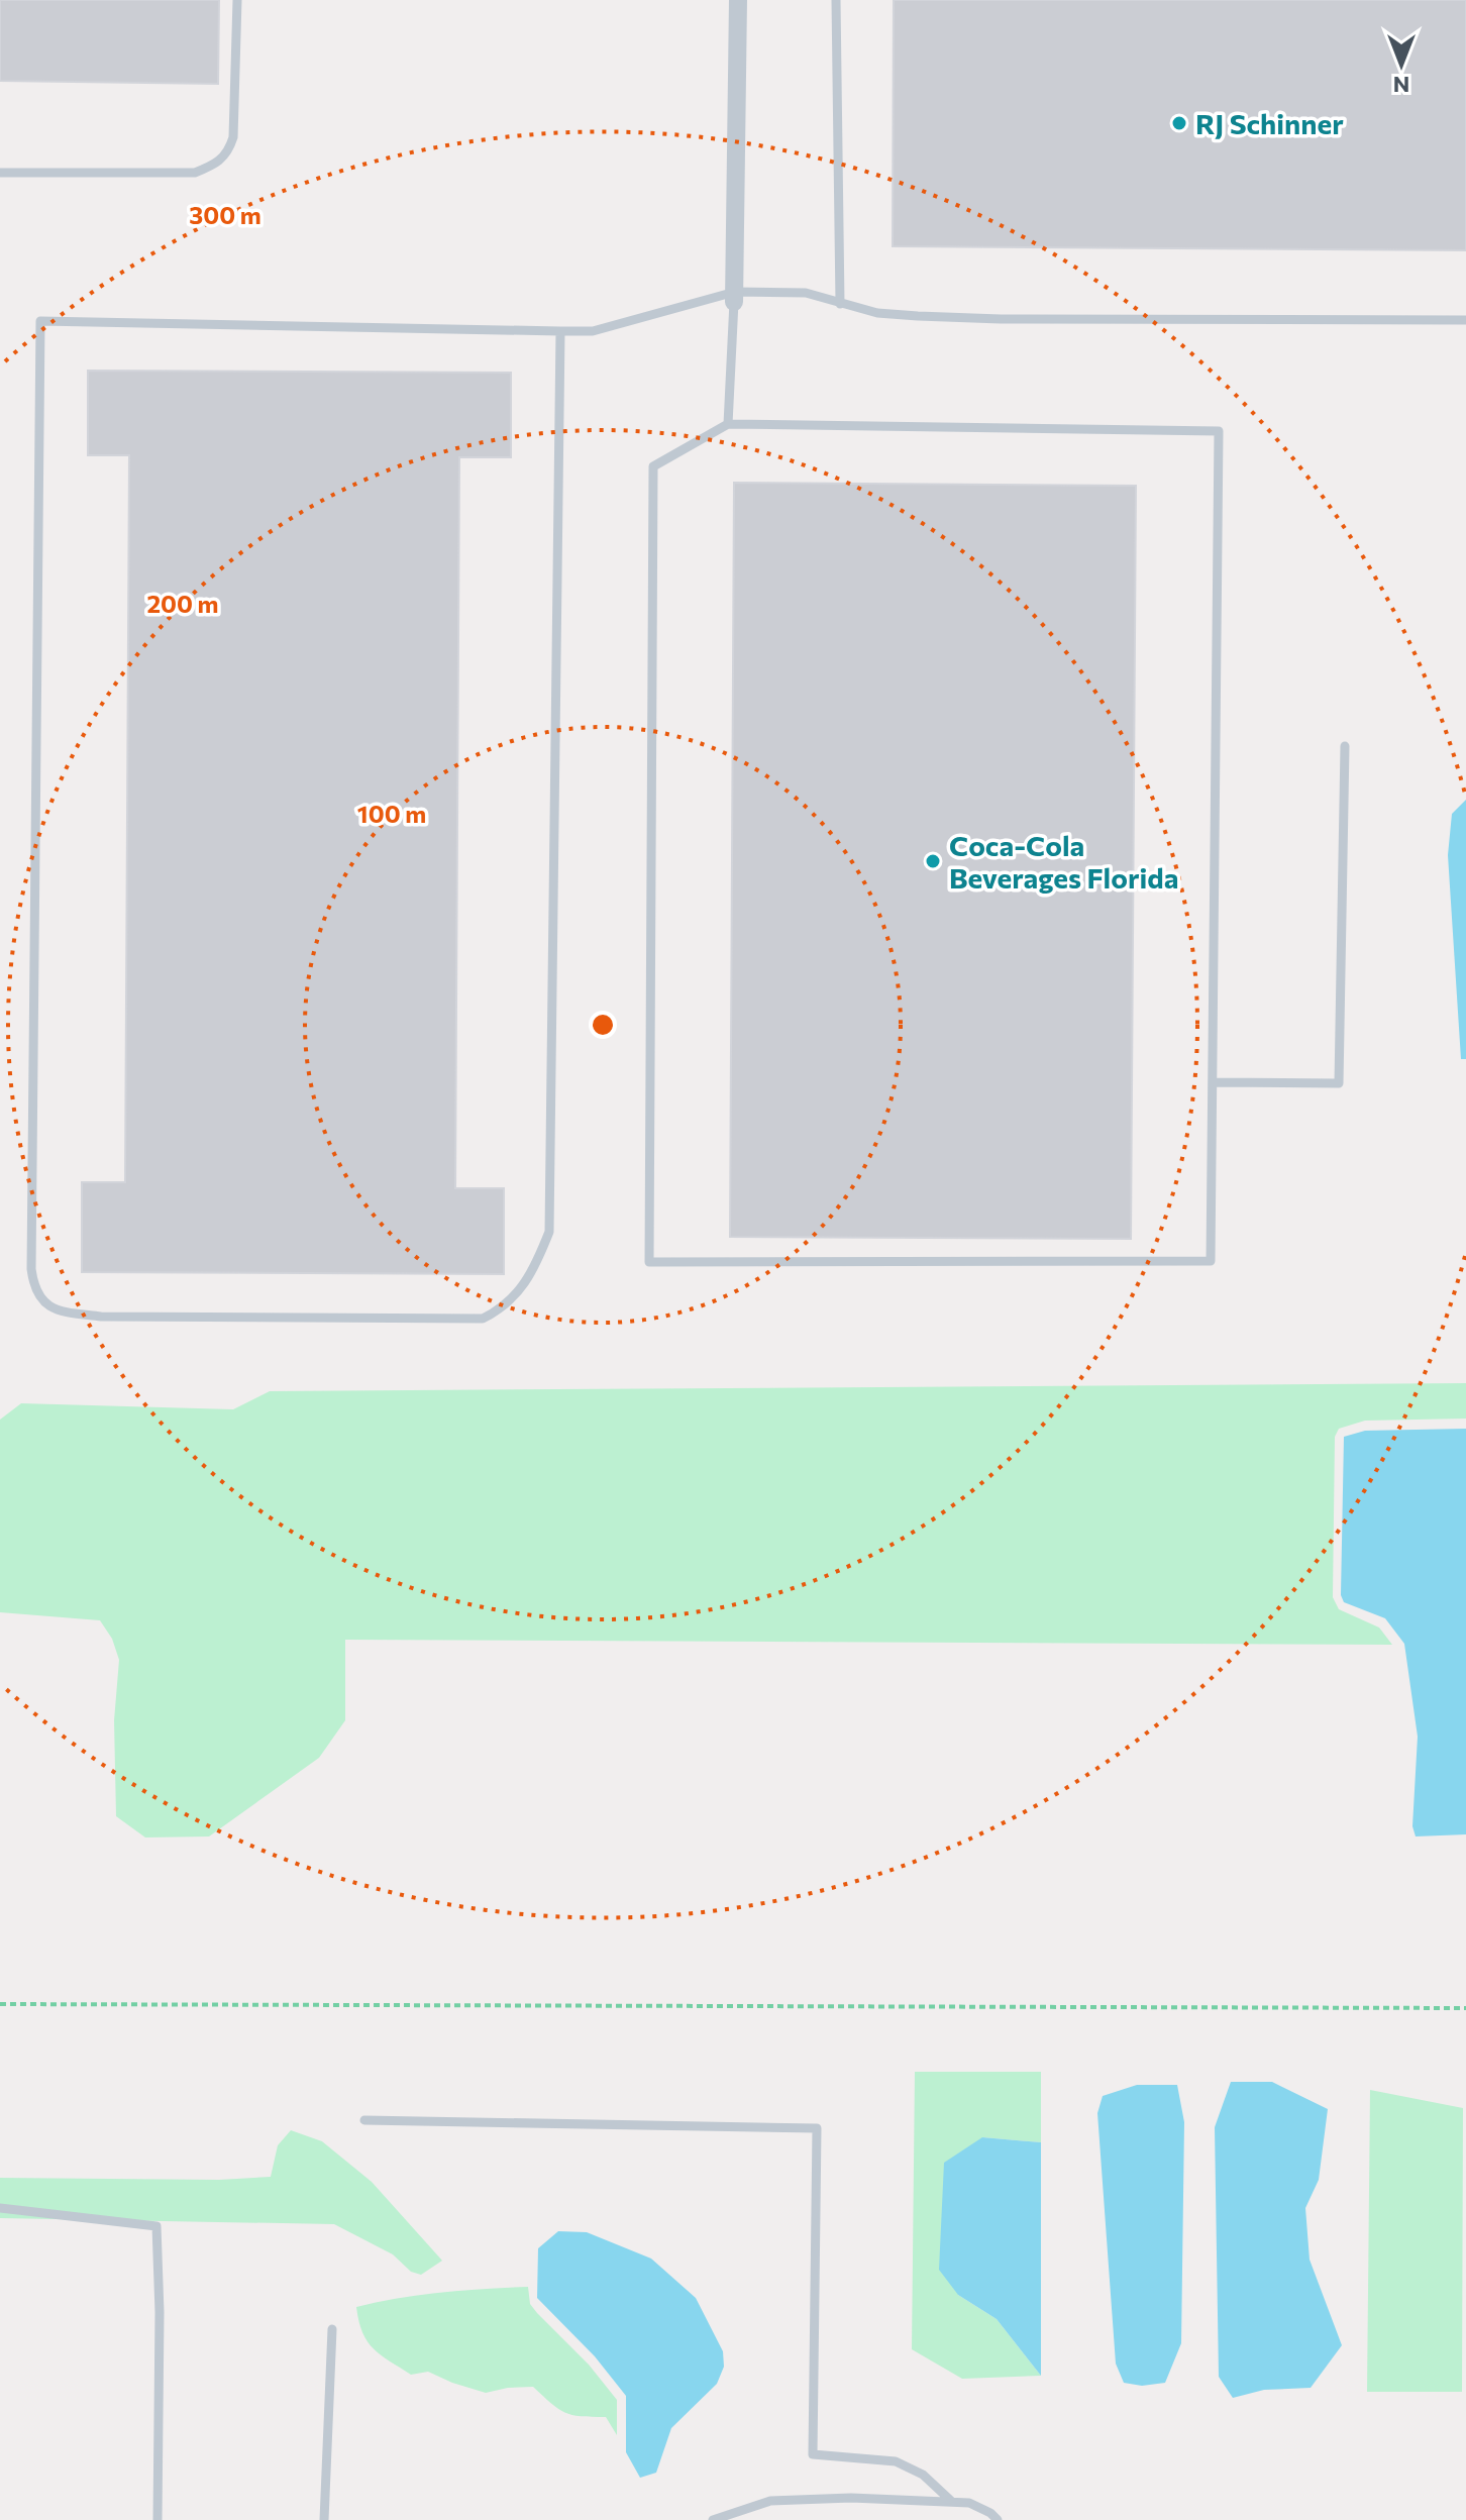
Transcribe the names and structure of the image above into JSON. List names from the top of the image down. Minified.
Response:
{"places":["RJ Schinner","Coca-Cola Beverages Florida"],"north":"bottom","rings":["300 m","200 m","100 m"]}
